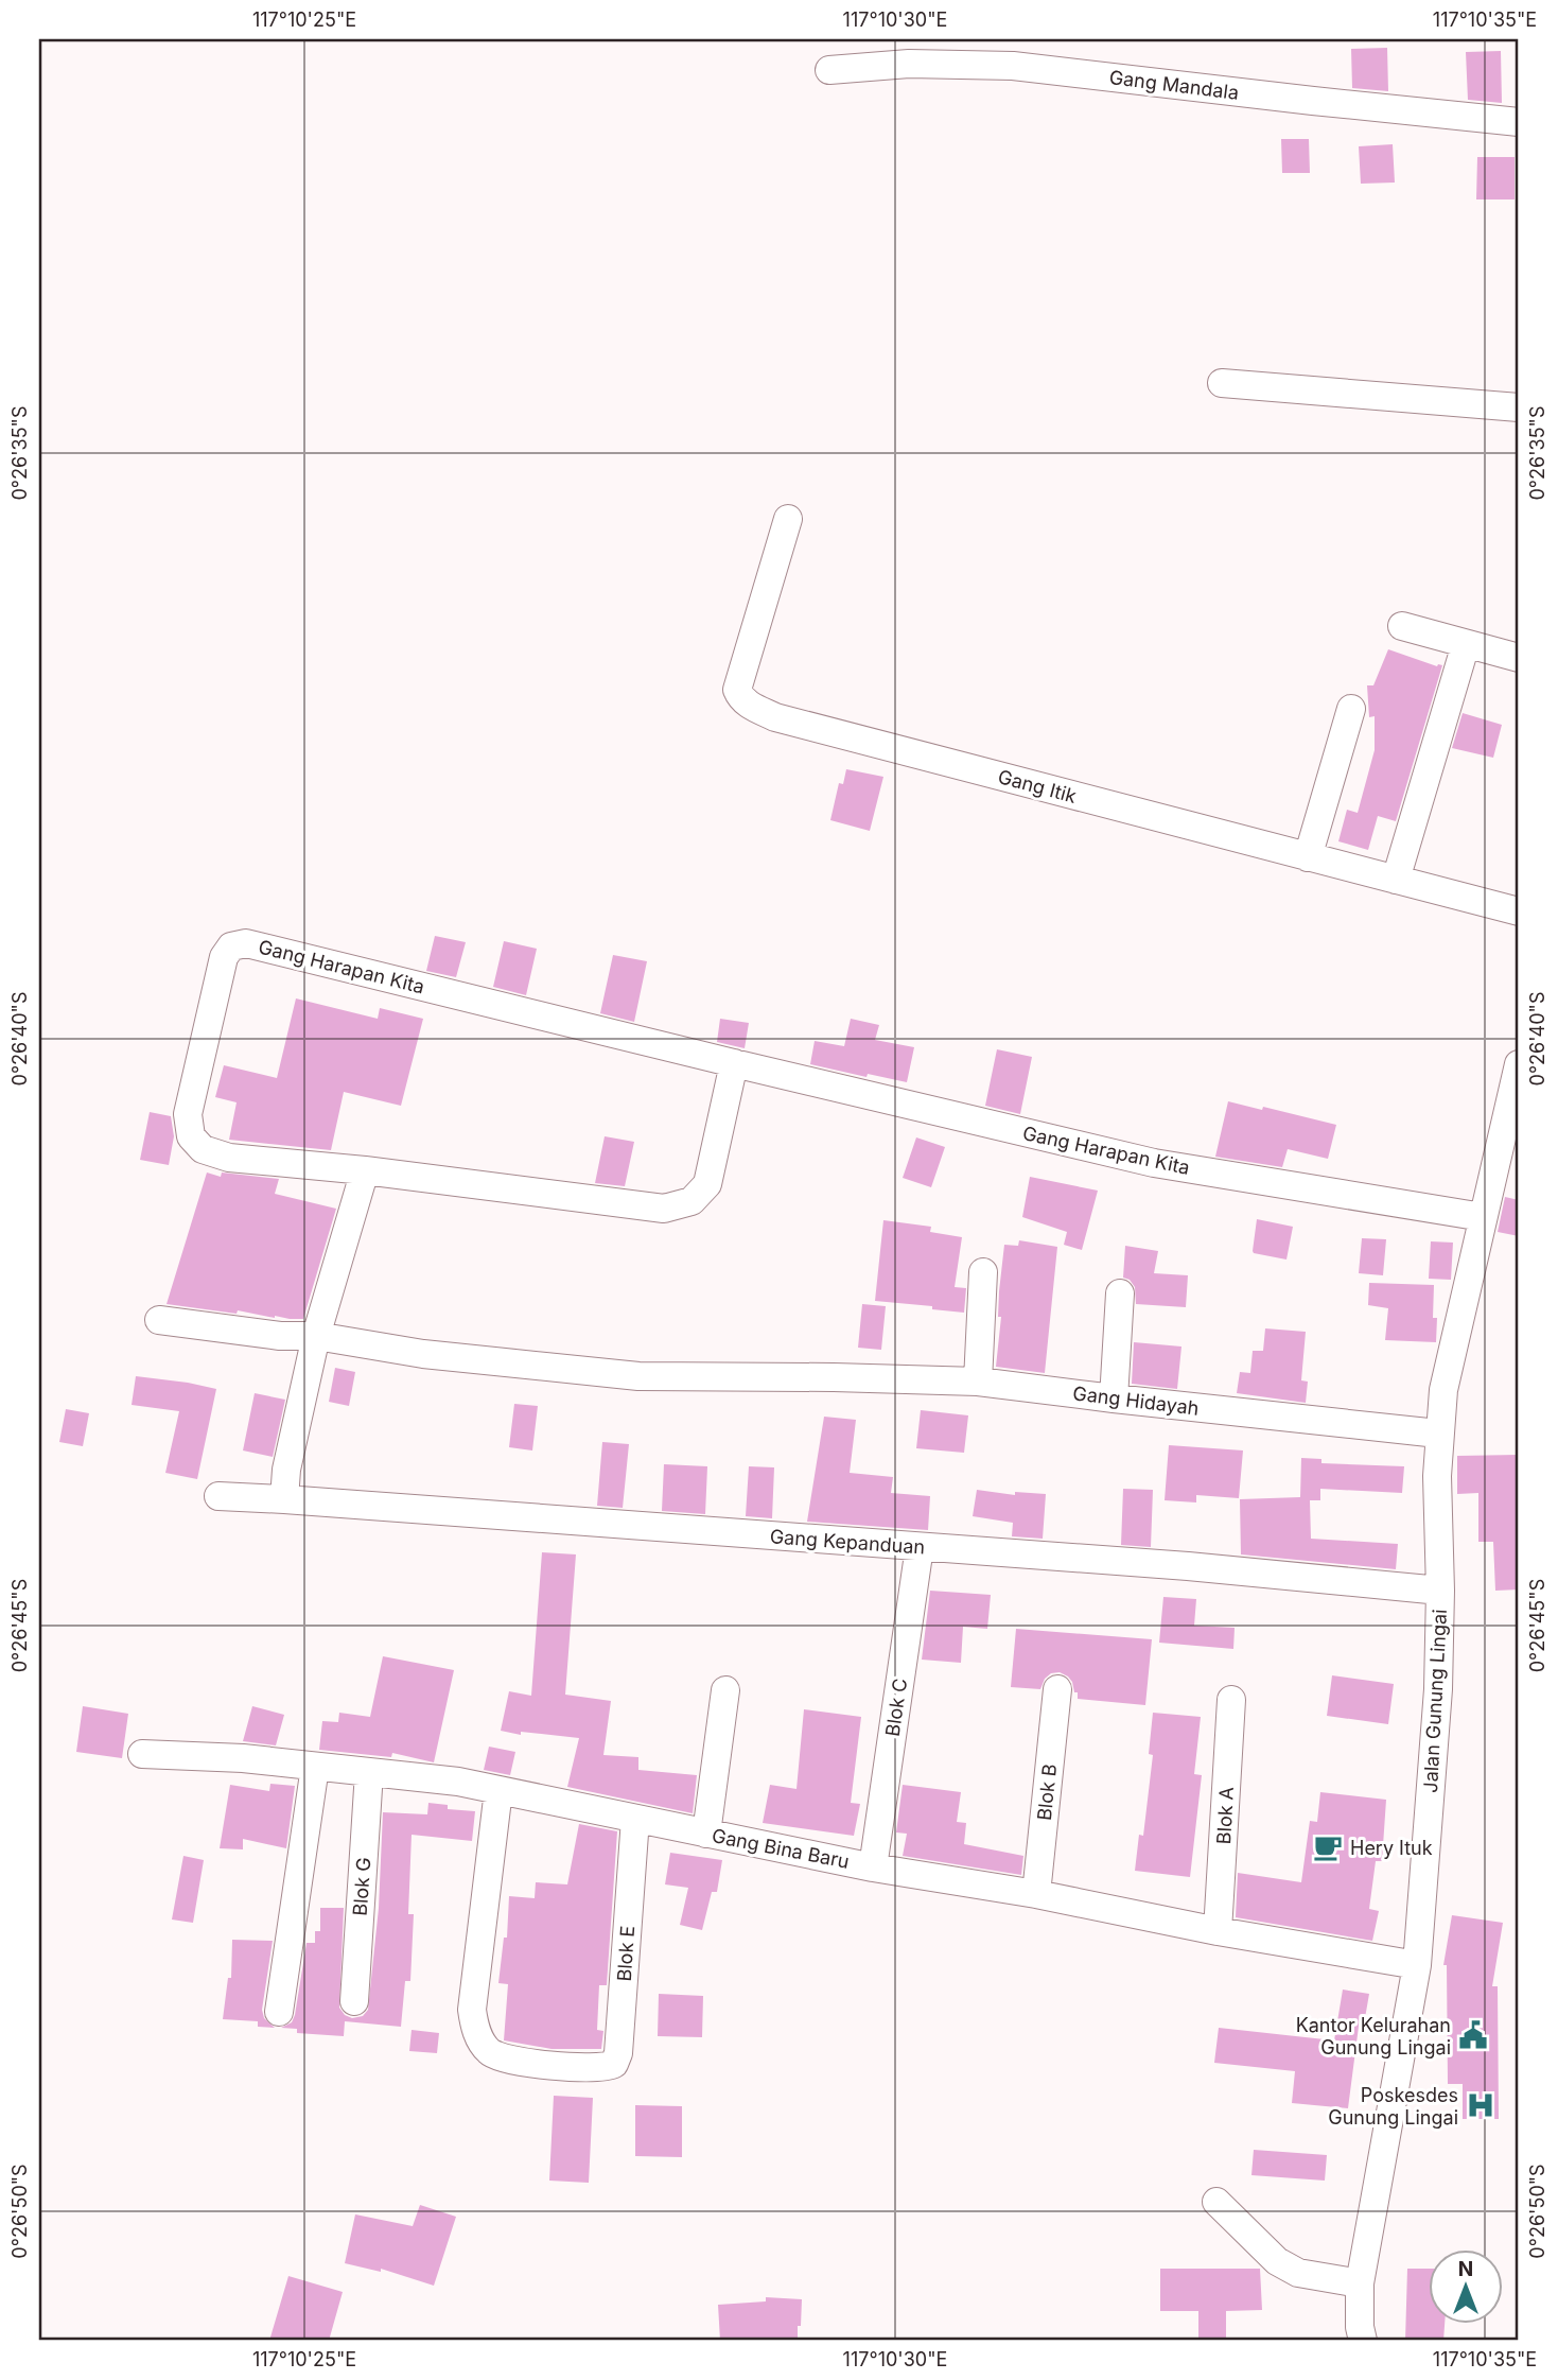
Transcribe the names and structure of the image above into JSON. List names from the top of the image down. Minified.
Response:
{"streets":{"street":["Gang Mandala","Gang Itik","Gang Harapan Kita","Gang Hidayah","Gang Kepanduan","Jalan Gunung Lingai","Blok C","Blok B","Blok A","Gang Bina Baru","Blok G","Blok E"]},"crossings":[["Gang Harapan Kita","Jalan Gunung Lingai"],["Gang Hidayah","Jalan Gunung Lingai"],["Gang Kepanduan","Jalan Gunung Lingai"],["Gang Kepanduan","Blok C"],["Jalan Gunung Lingai","Gang Bina Baru"],["Blok C","Gang Bina Baru"],["Blok B","Gang Bina Baru"],["Blok A","Gang Bina Baru"],["Gang Bina Baru","Blok G"],["Gang Bina Baru","Blok E"]],"places":{"cafe":["Hery Ituk"],"public building":["Kantor Kelurahan Gunung Lingai"],"hospital":["Poskesdes Gunung Lingai"]},"north":"top","coordinates":["117°10'25\"E","117°10'30\"E","117°10'35\"E","0°26'35\"S","0°26'40\"S","0°26'45\"S","0°26'50\"S"]}
